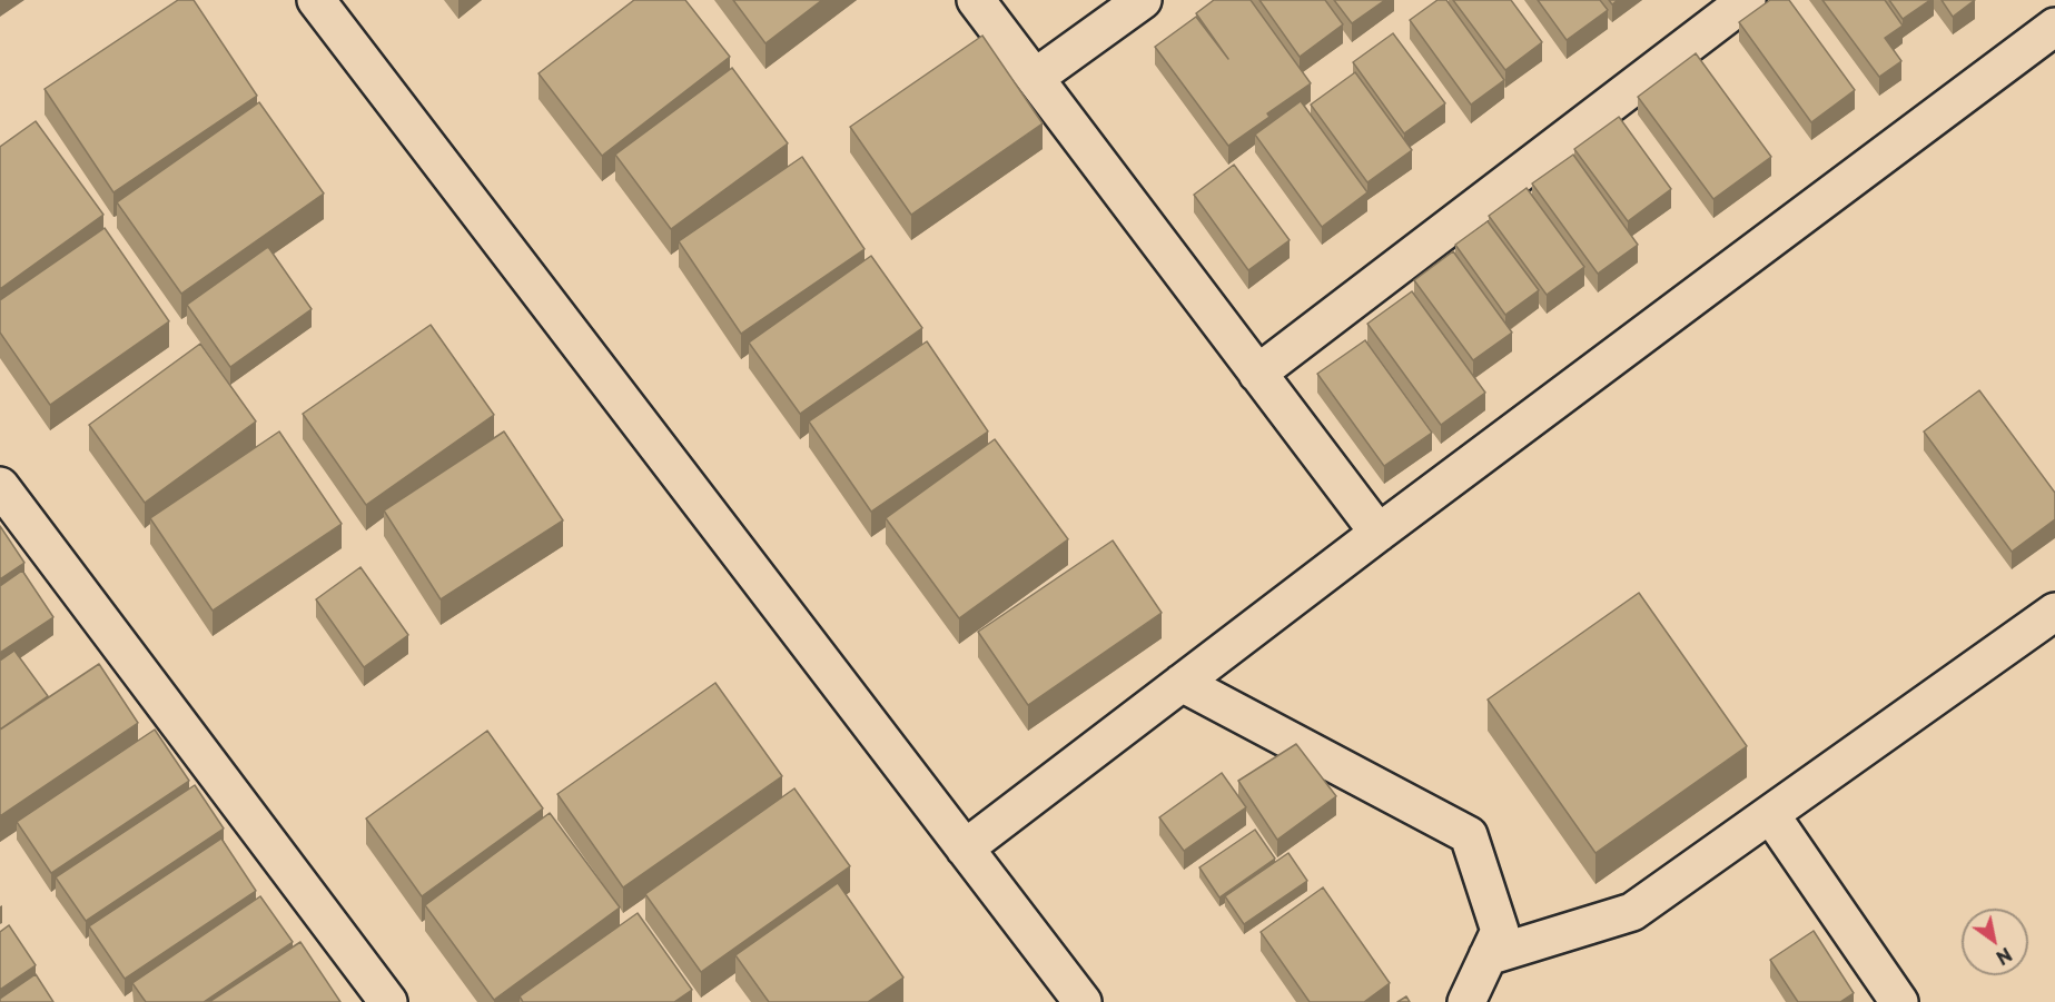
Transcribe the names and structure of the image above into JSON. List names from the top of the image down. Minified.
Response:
{"north":"bottom right"}
